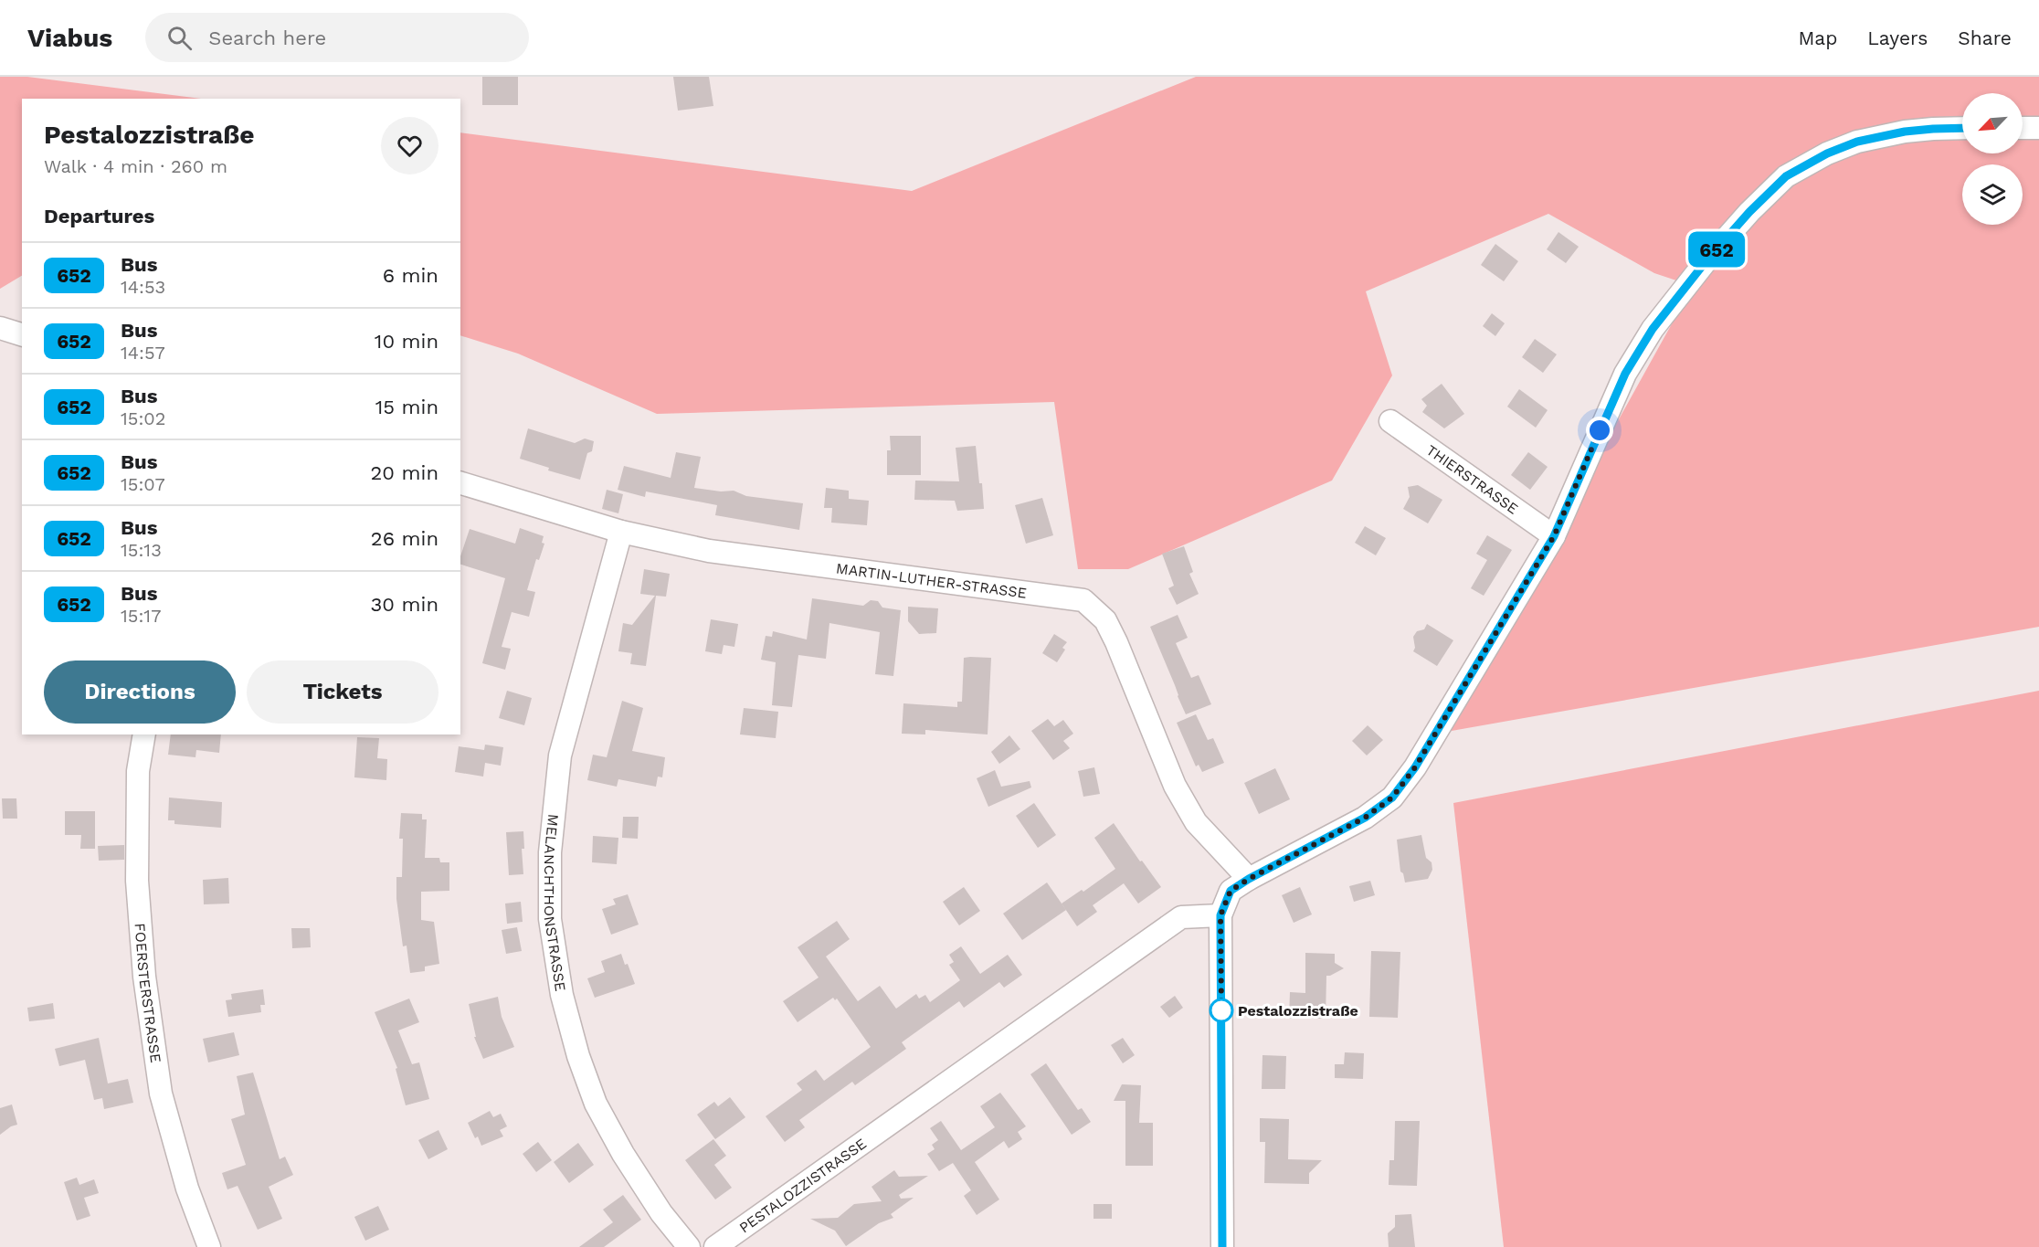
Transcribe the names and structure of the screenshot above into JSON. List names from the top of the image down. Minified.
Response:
{"streets":{"street":["THIERSTRASSE","MARTIN-LUTHER-STRASSE","MELANCHTHONSTRASSE","FOERSTERSTRASSE","PESTALOZZISTRASSE"]},"crossings":[["MARTIN-LUTHER-STRASSE","MELANCHTHONSTRASSE"]],"places":["Pestalozzistraße"],"lines":["bus line 652"],"north":"bottom left","page":{"header":"Viabus","search":"Search here","nav":["Map","Layers","Share"],"on_map":"652","heading":[["Pestalozzistraße","Walk · 4 min · 260 m"],"Departures"],"list":[{"mark":"652","name":"Bus","note":"14:53","value":"6 min"},{"mark":"652","name":"Bus","note":"14:57","value":"10 min"},{"mark":"652","name":"Bus","note":"15:02","value":"15 min"},{"mark":"652","name":"Bus","note":"15:07","value":"20 min"},{"mark":"652","name":"Bus","note":"15:13","value":"26 min"},{"mark":"652","name":"Bus","note":"15:17","value":"30 min"}],"buttons":["Directions","Tickets"]}}
